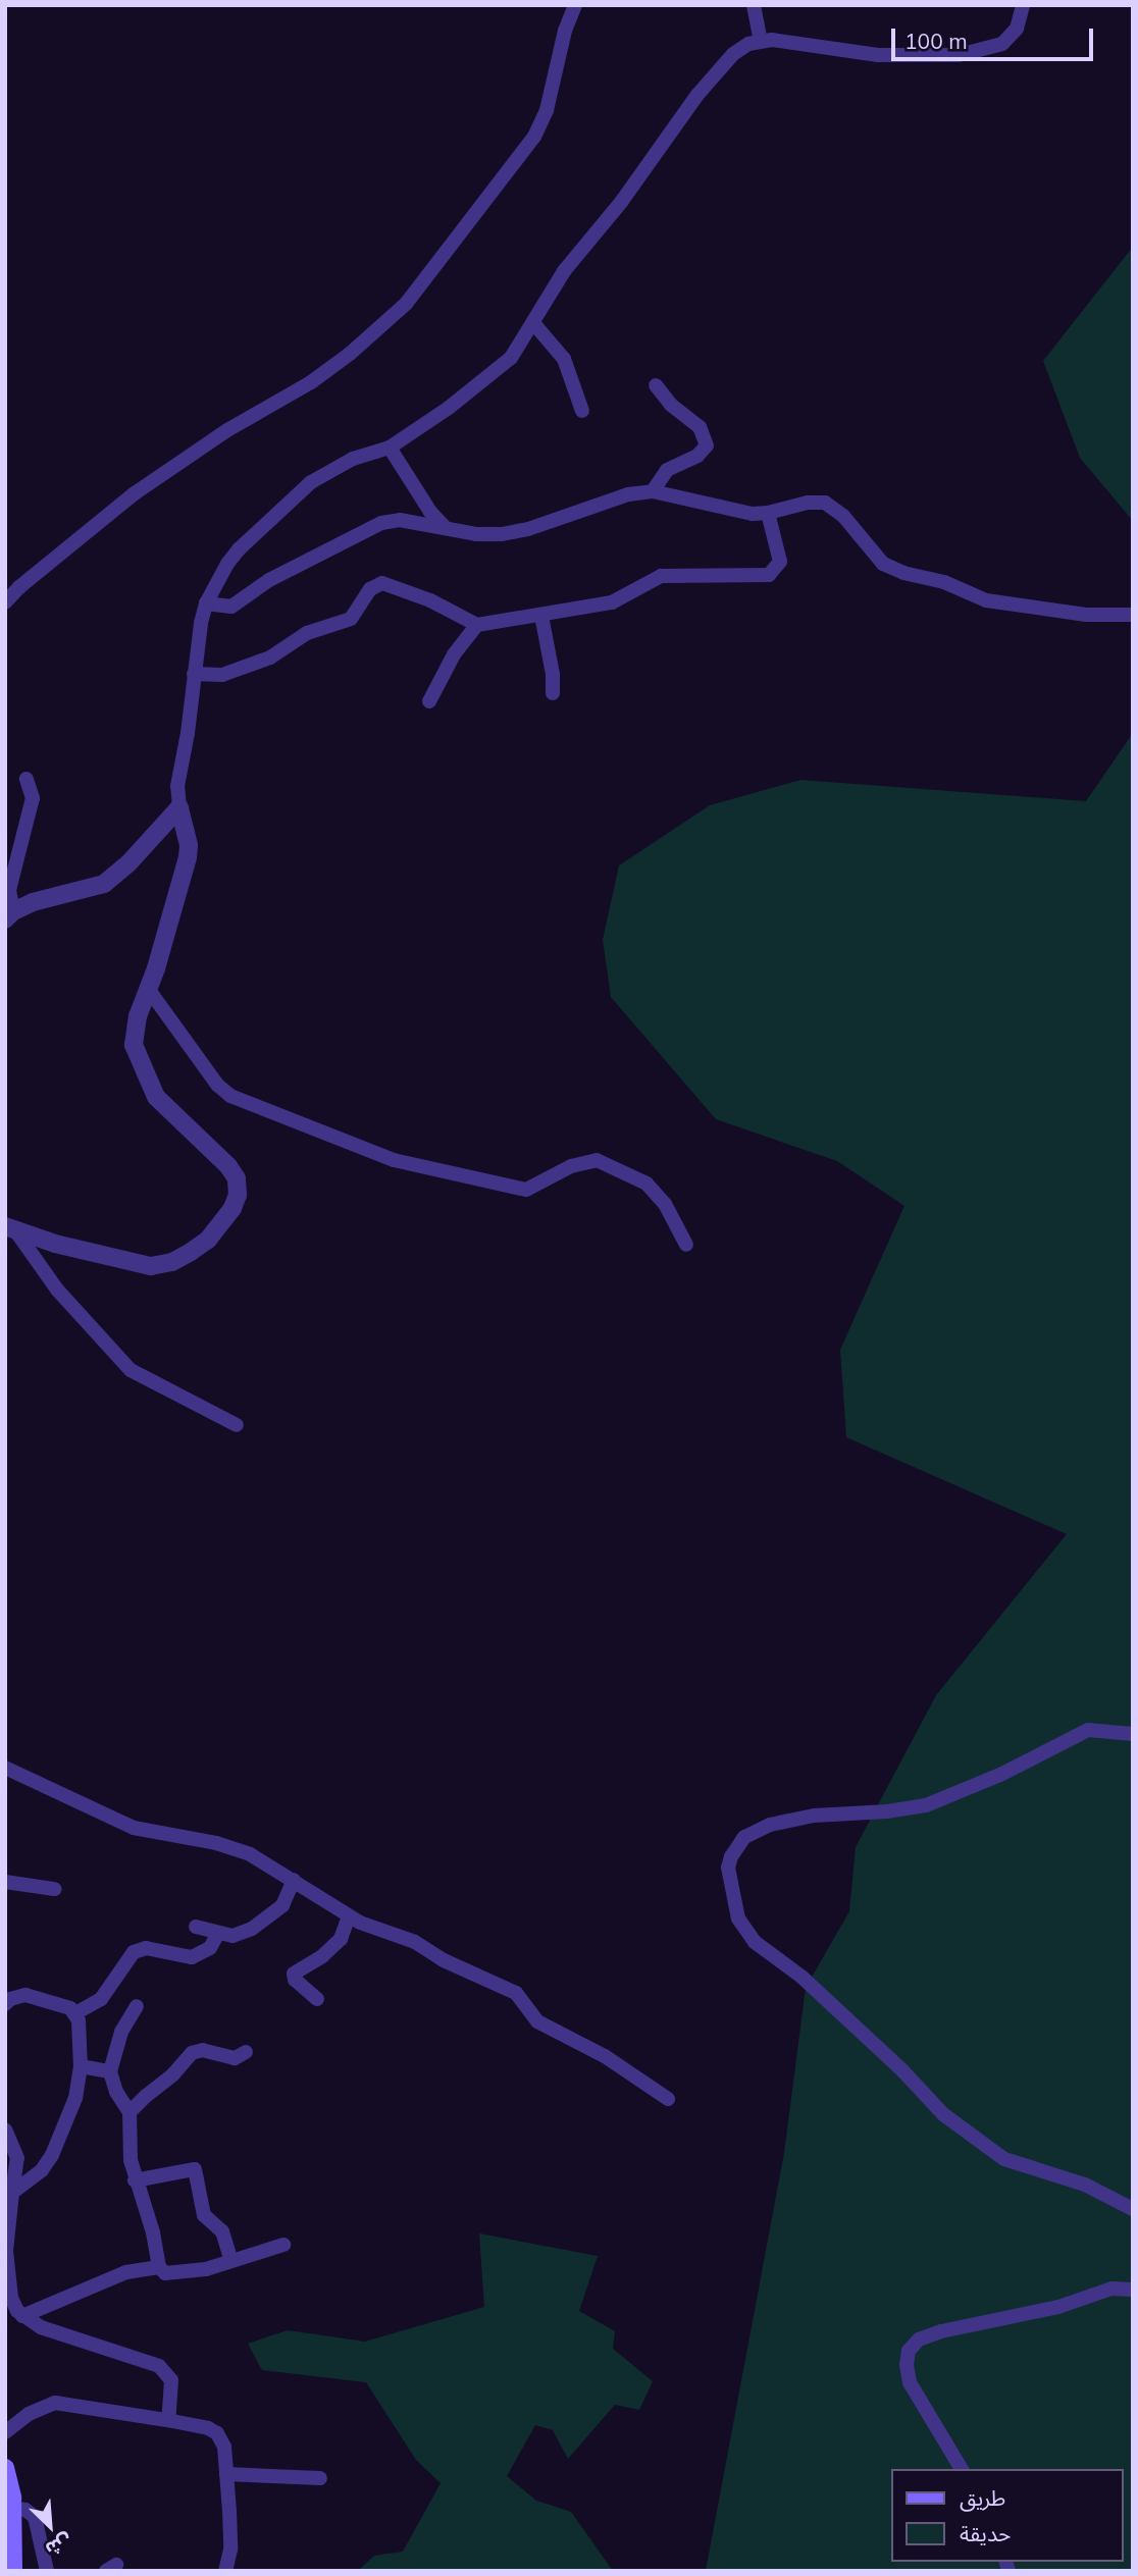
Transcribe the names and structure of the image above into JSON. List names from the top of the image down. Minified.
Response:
{"legend":["طريق","حديقة"],"scale_bar":"100 m","north":"bottom right"}
